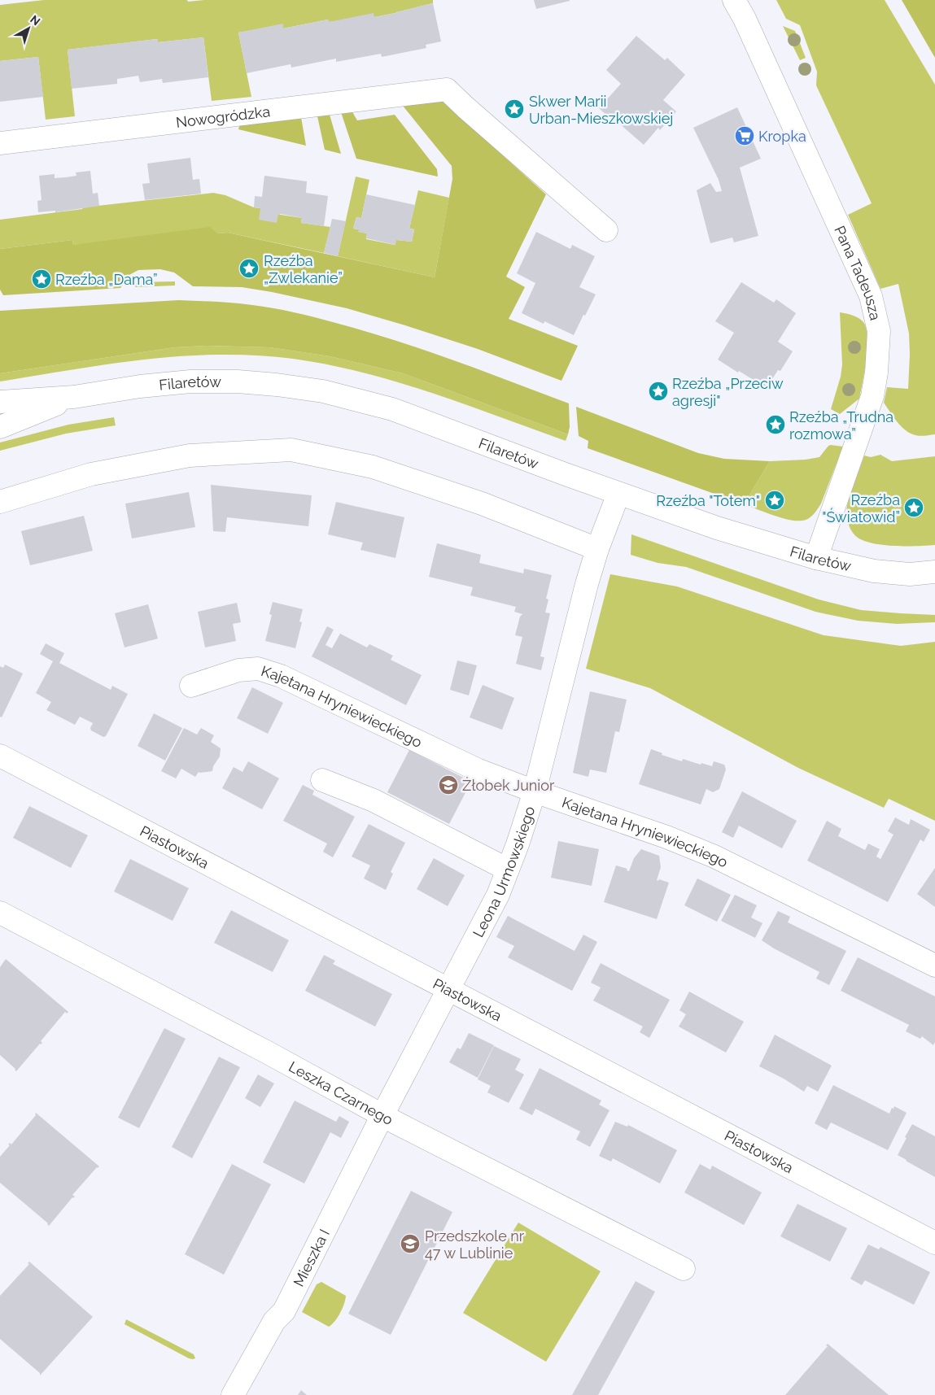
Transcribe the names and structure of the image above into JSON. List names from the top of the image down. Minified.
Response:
{"streets":{"street":["Nowogródzka","Pana Tadeusza","Filaretów","Kajetana Hryniewieckiego","Piastowska","Leona Urmowskiego","Leszka Czarnego","Mieszka I"]},"crossings":[["Pana Tadeusza","Filaretów"],["Filaretów","Leona Urmowskiego"],["Kajetana Hryniewieckiego","Leona Urmowskiego"],["Piastowska","Leona Urmowskiego"],["Leona Urmowskiego","Leszka Czarnego"],["Leona Urmowskiego","Mieszka I"],["Leszka Czarnego","Mieszka I"]],"places":{"place":["Skwer Marii Urban-Mieszkowskiej","Rzeźba „Zwlekanie”","Rzeźba „Dama”","Rzeźba „Przeciw agresji\"","Rzeźba „Trudna rozmowa”","Rzeźba \"Totem\"","Rzeźba \"Światowid”"],"supermarket":["Kropka"],"school or university":["Żłobek Junior","Przedszkole nr 47 w Lublinie"]},"north":"top right"}
